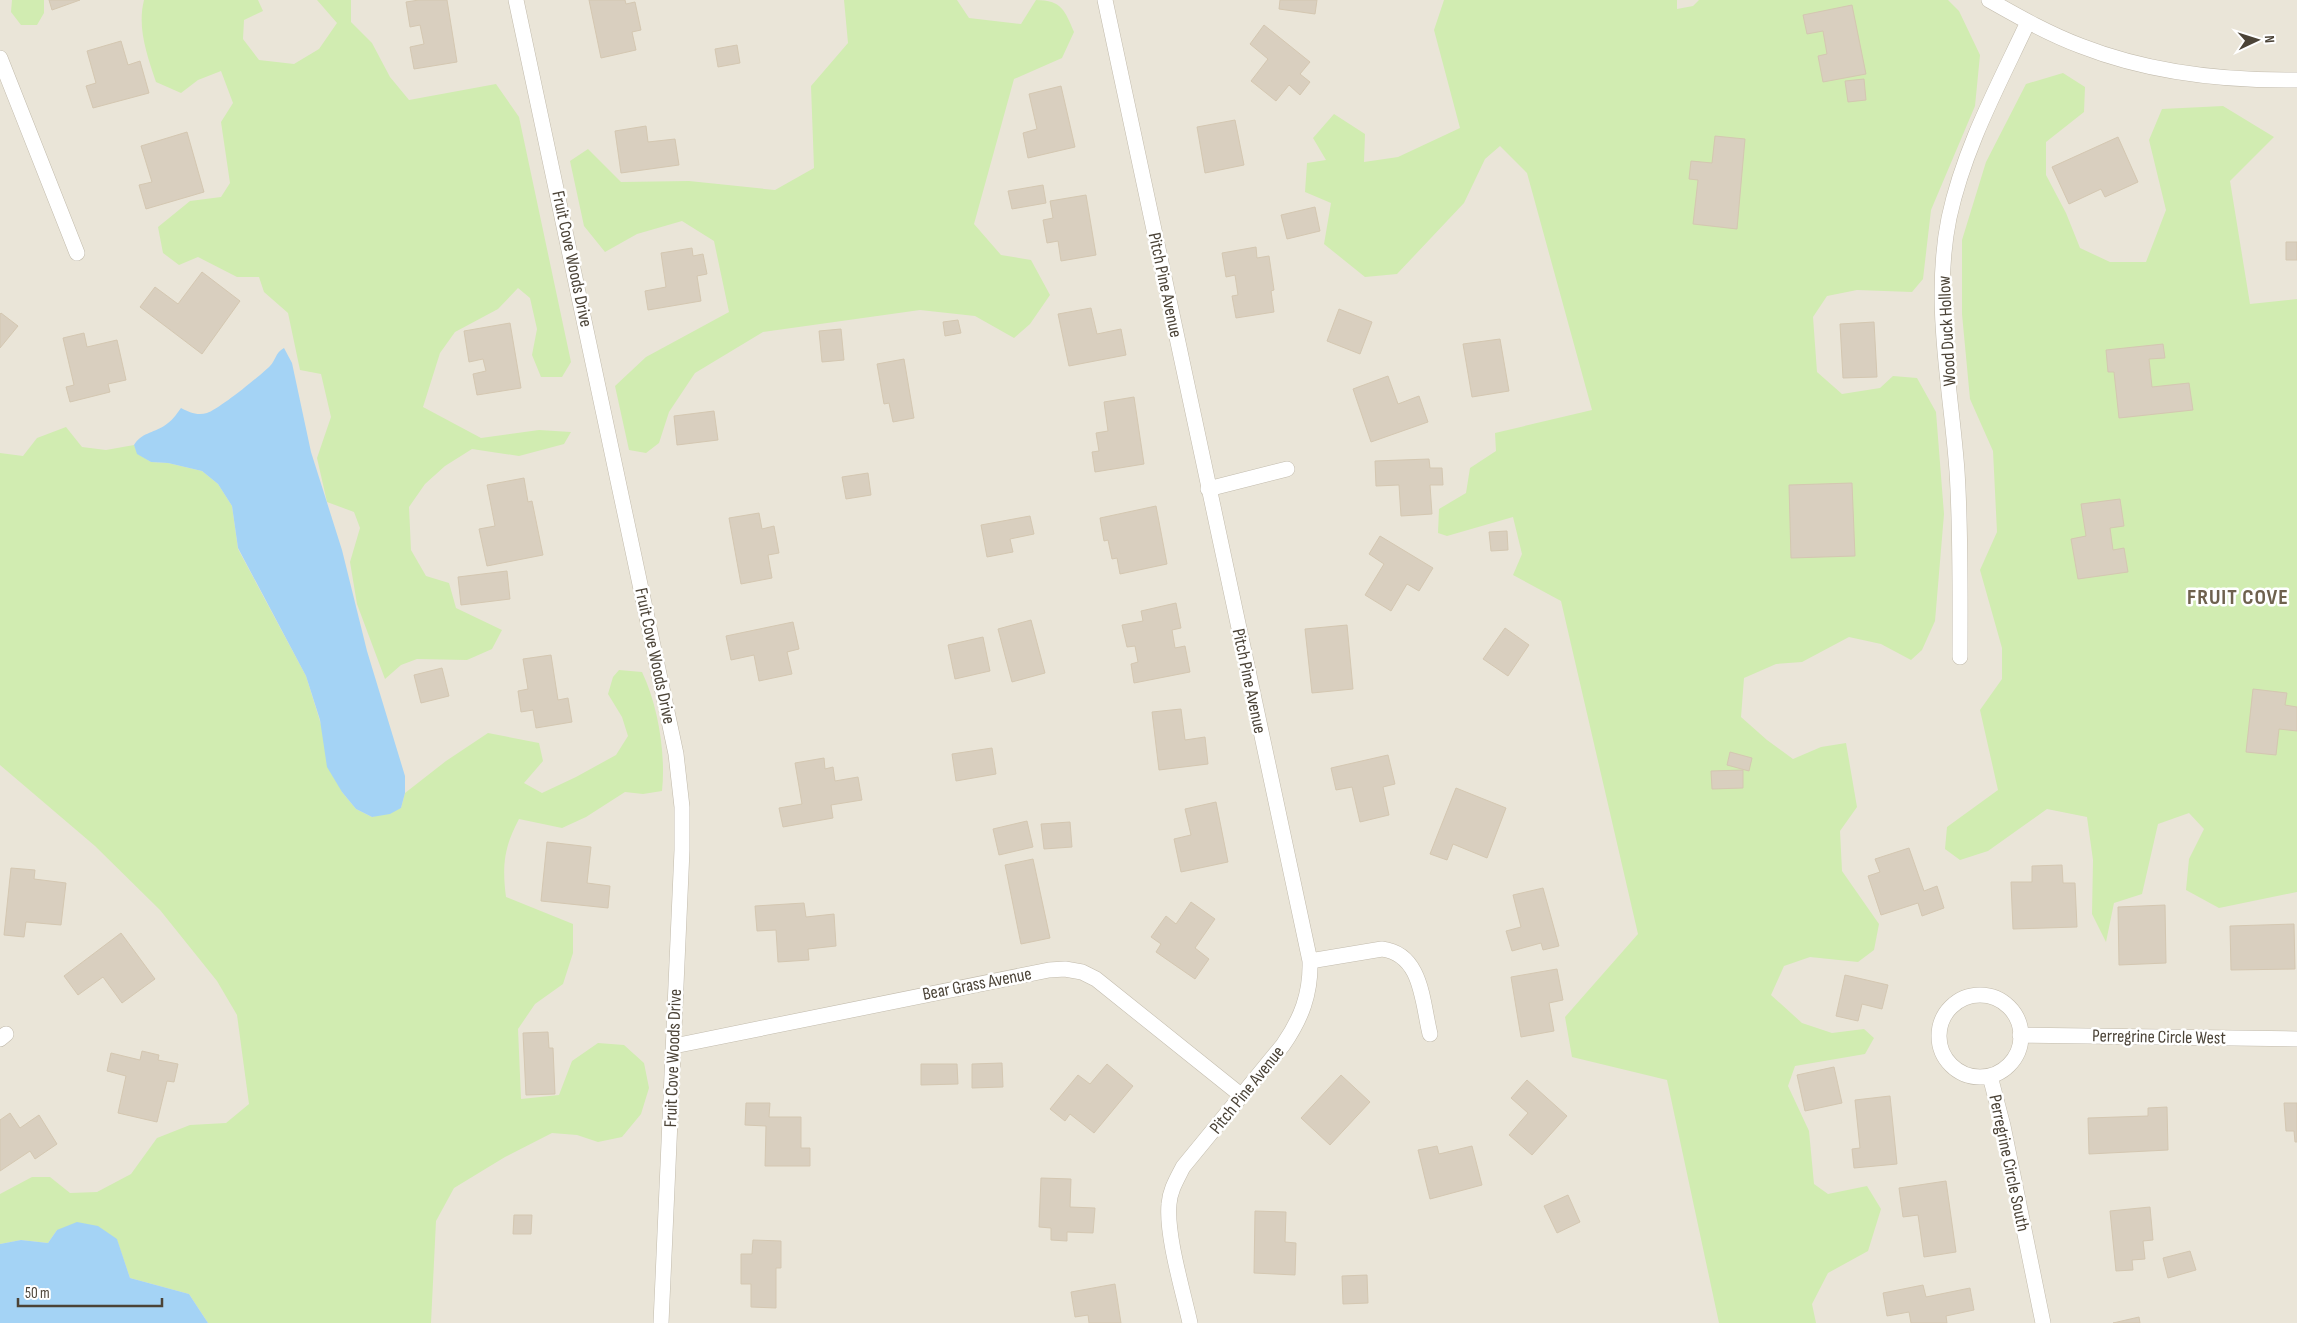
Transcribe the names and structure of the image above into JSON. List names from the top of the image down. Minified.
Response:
{"streets":{"street":["Fruit Cove Woods Drive","Pitch Pine Avenue","Wood Duck Hollow","Bear Grass Avenue","Perregrine Circle West","Perregrine Circle South"]},"crossings":[["Fruit Cove Woods Drive","Bear Grass Avenue"],["Pitch Pine Avenue","Bear Grass Avenue"],["Perregrine Circle West","Perregrine Circle South"]],"districts":["FRUIT COVE"],"scale_bar":"50 m","north":"right"}
